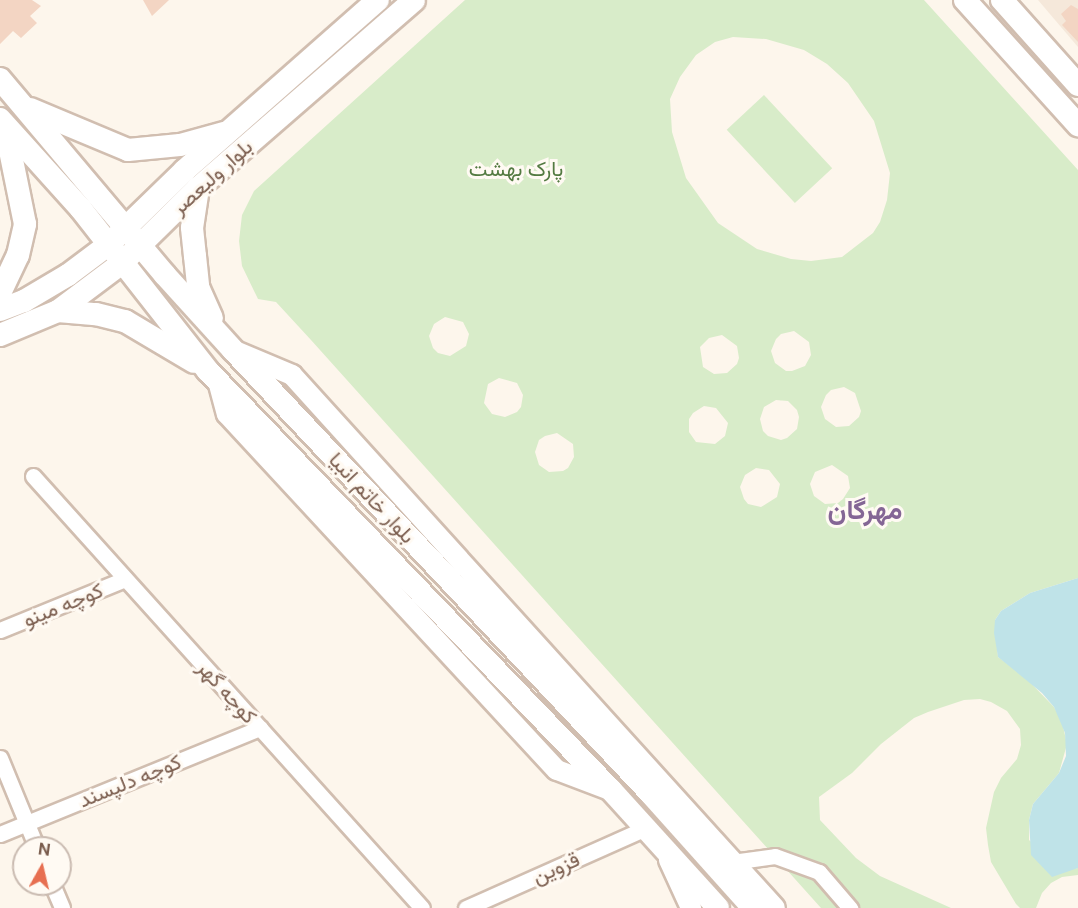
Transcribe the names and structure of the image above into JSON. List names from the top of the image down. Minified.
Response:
{"streets":{"main road":["بلوار ولیعصر","بلوار خاتم انبیا"],"street":["کوچه مینو","کوچه گهر","کوچه دلپسند","قزوین"]},"crossings":[["بلوار ولیعصر","بلوار خاتم انبیا"],["بلوار خاتم انبیا","قزوین"],["کوچه مینو","کوچه گهر"],["کوچه گهر","کوچه دلپسند"]],"districts":["مهرگان"],"parks":["پارک بهشت"],"north":"top"}
